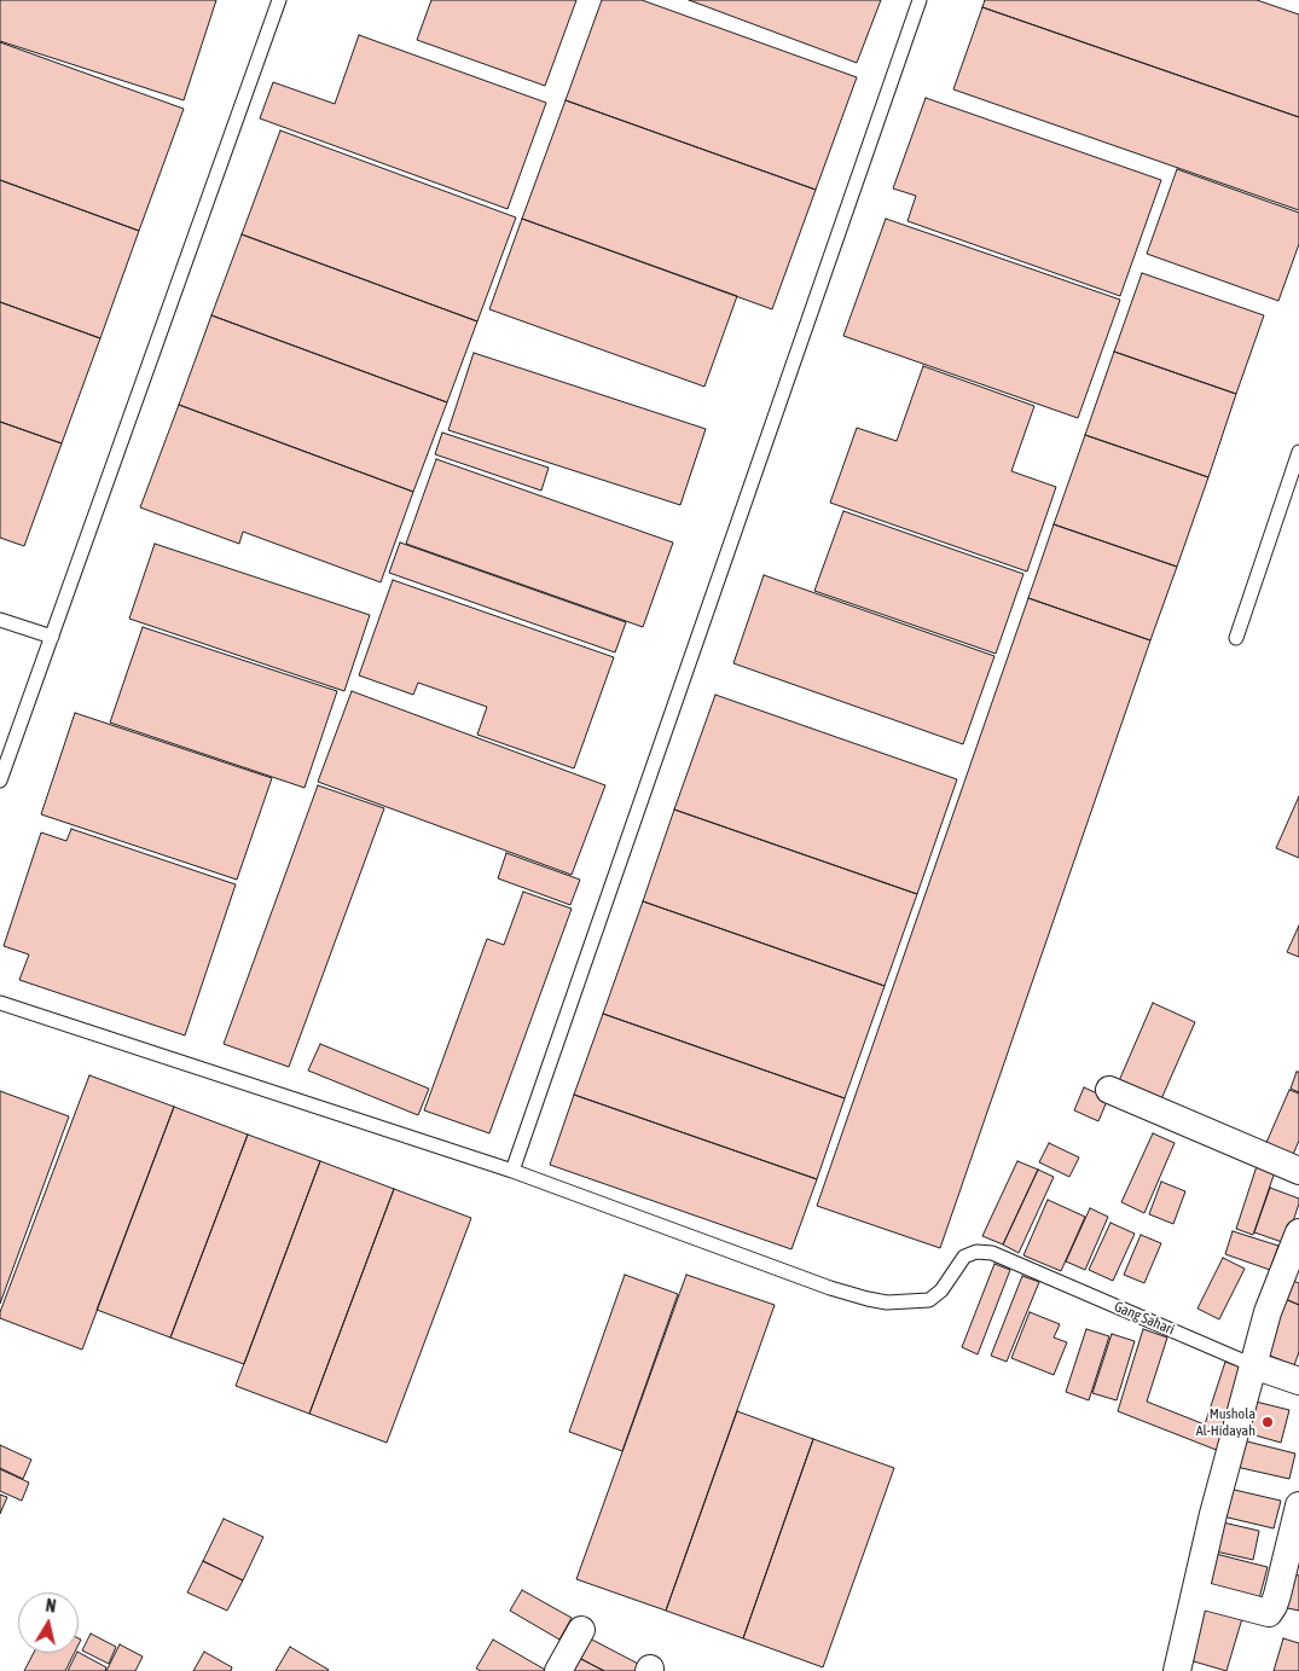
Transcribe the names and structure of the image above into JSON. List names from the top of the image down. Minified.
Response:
{"streets":{"street":["Gang Sahari"]},"places":["Mushola Al-Hidayah"],"north":"top"}
